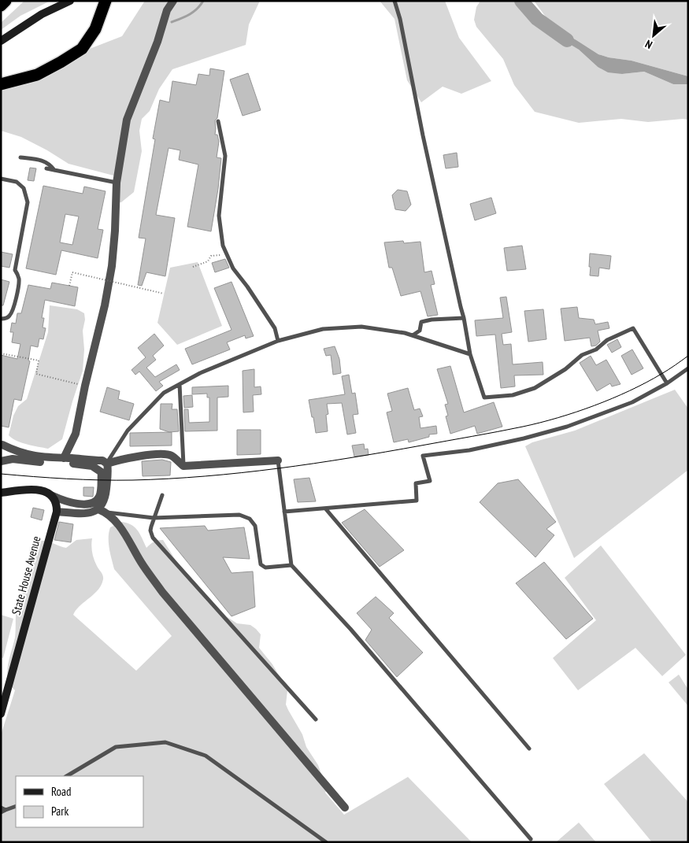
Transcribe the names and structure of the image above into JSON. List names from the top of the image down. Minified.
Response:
{"streets":{"street":["State House Avenue"]},"legend":["Road","Park"],"north":"bottom left"}
